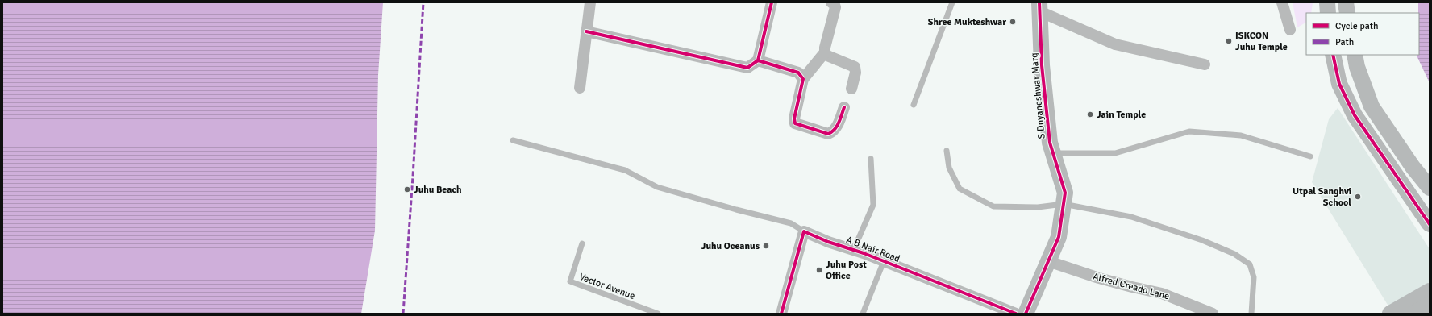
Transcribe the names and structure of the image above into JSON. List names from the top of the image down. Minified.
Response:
{"streets":{"street":["S Dnyaneshwar Marg","A B Nair Road","Alfred Creado Lane"],"lane":["Vector Avenue"]},"crossings":[["S Dnyaneshwar Marg","Alfred Creado Lane"]],"places":["Shree Mukteshwar","ISKCON Juhu Temple","Jain Temple","Juhu Beach","Utpal Sanghvi School","Juhu Oceanus","Juhu Post Office"],"legend":["Cycle path","Path"]}
